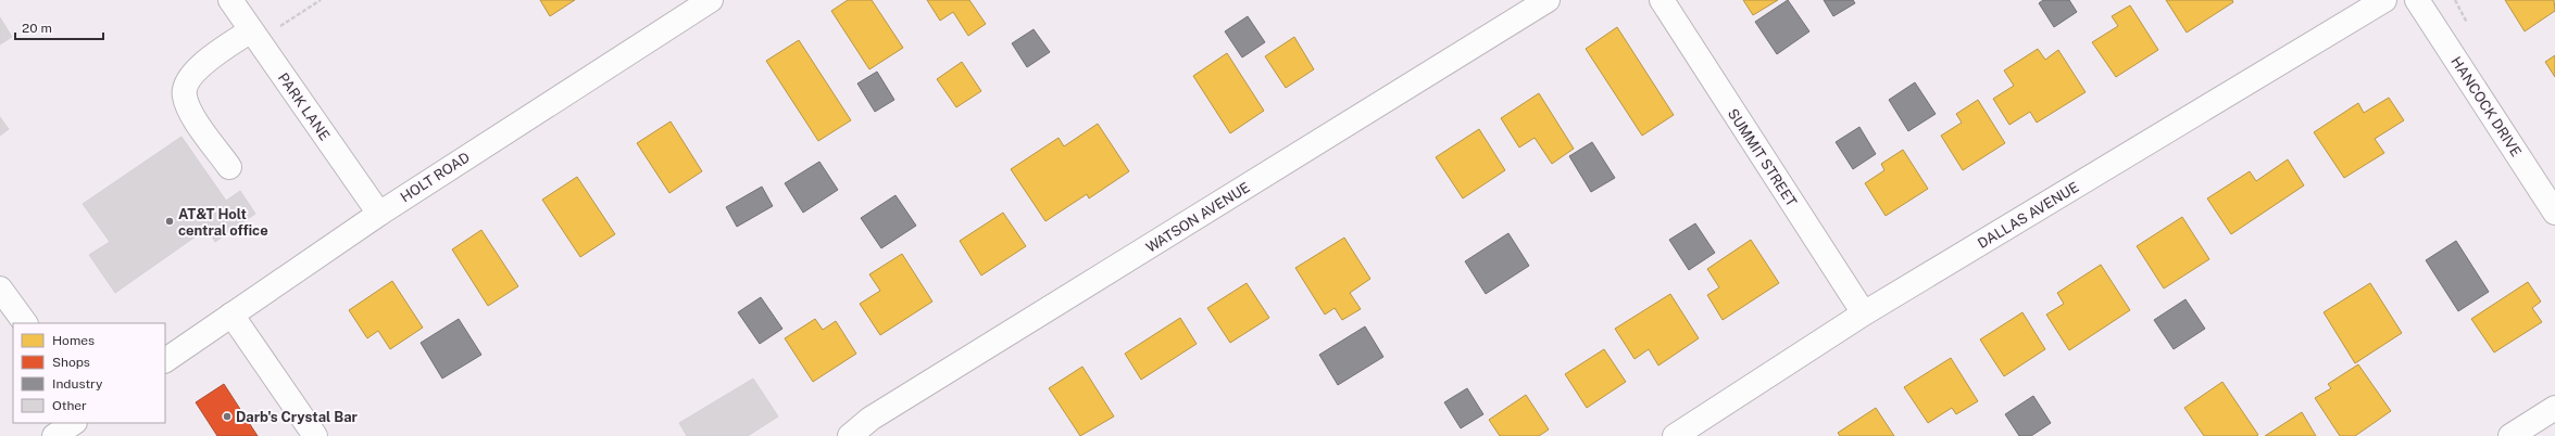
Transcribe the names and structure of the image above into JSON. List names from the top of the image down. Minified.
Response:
{"streets":{"street":["PARK LANE","HANCOCK DRIVE","SUMMIT STREET","HOLT ROAD","DALLAS AVENUE","WATSON AVENUE"]},"crossings":[["PARK LANE","HOLT ROAD"],["SUMMIT STREET","DALLAS AVENUE"]],"places":["AT&T Holt central office","Darb's Crystal Bar"],"legend":["Homes","Shops","Industry","Other"],"scale_bar":"20 m"}
